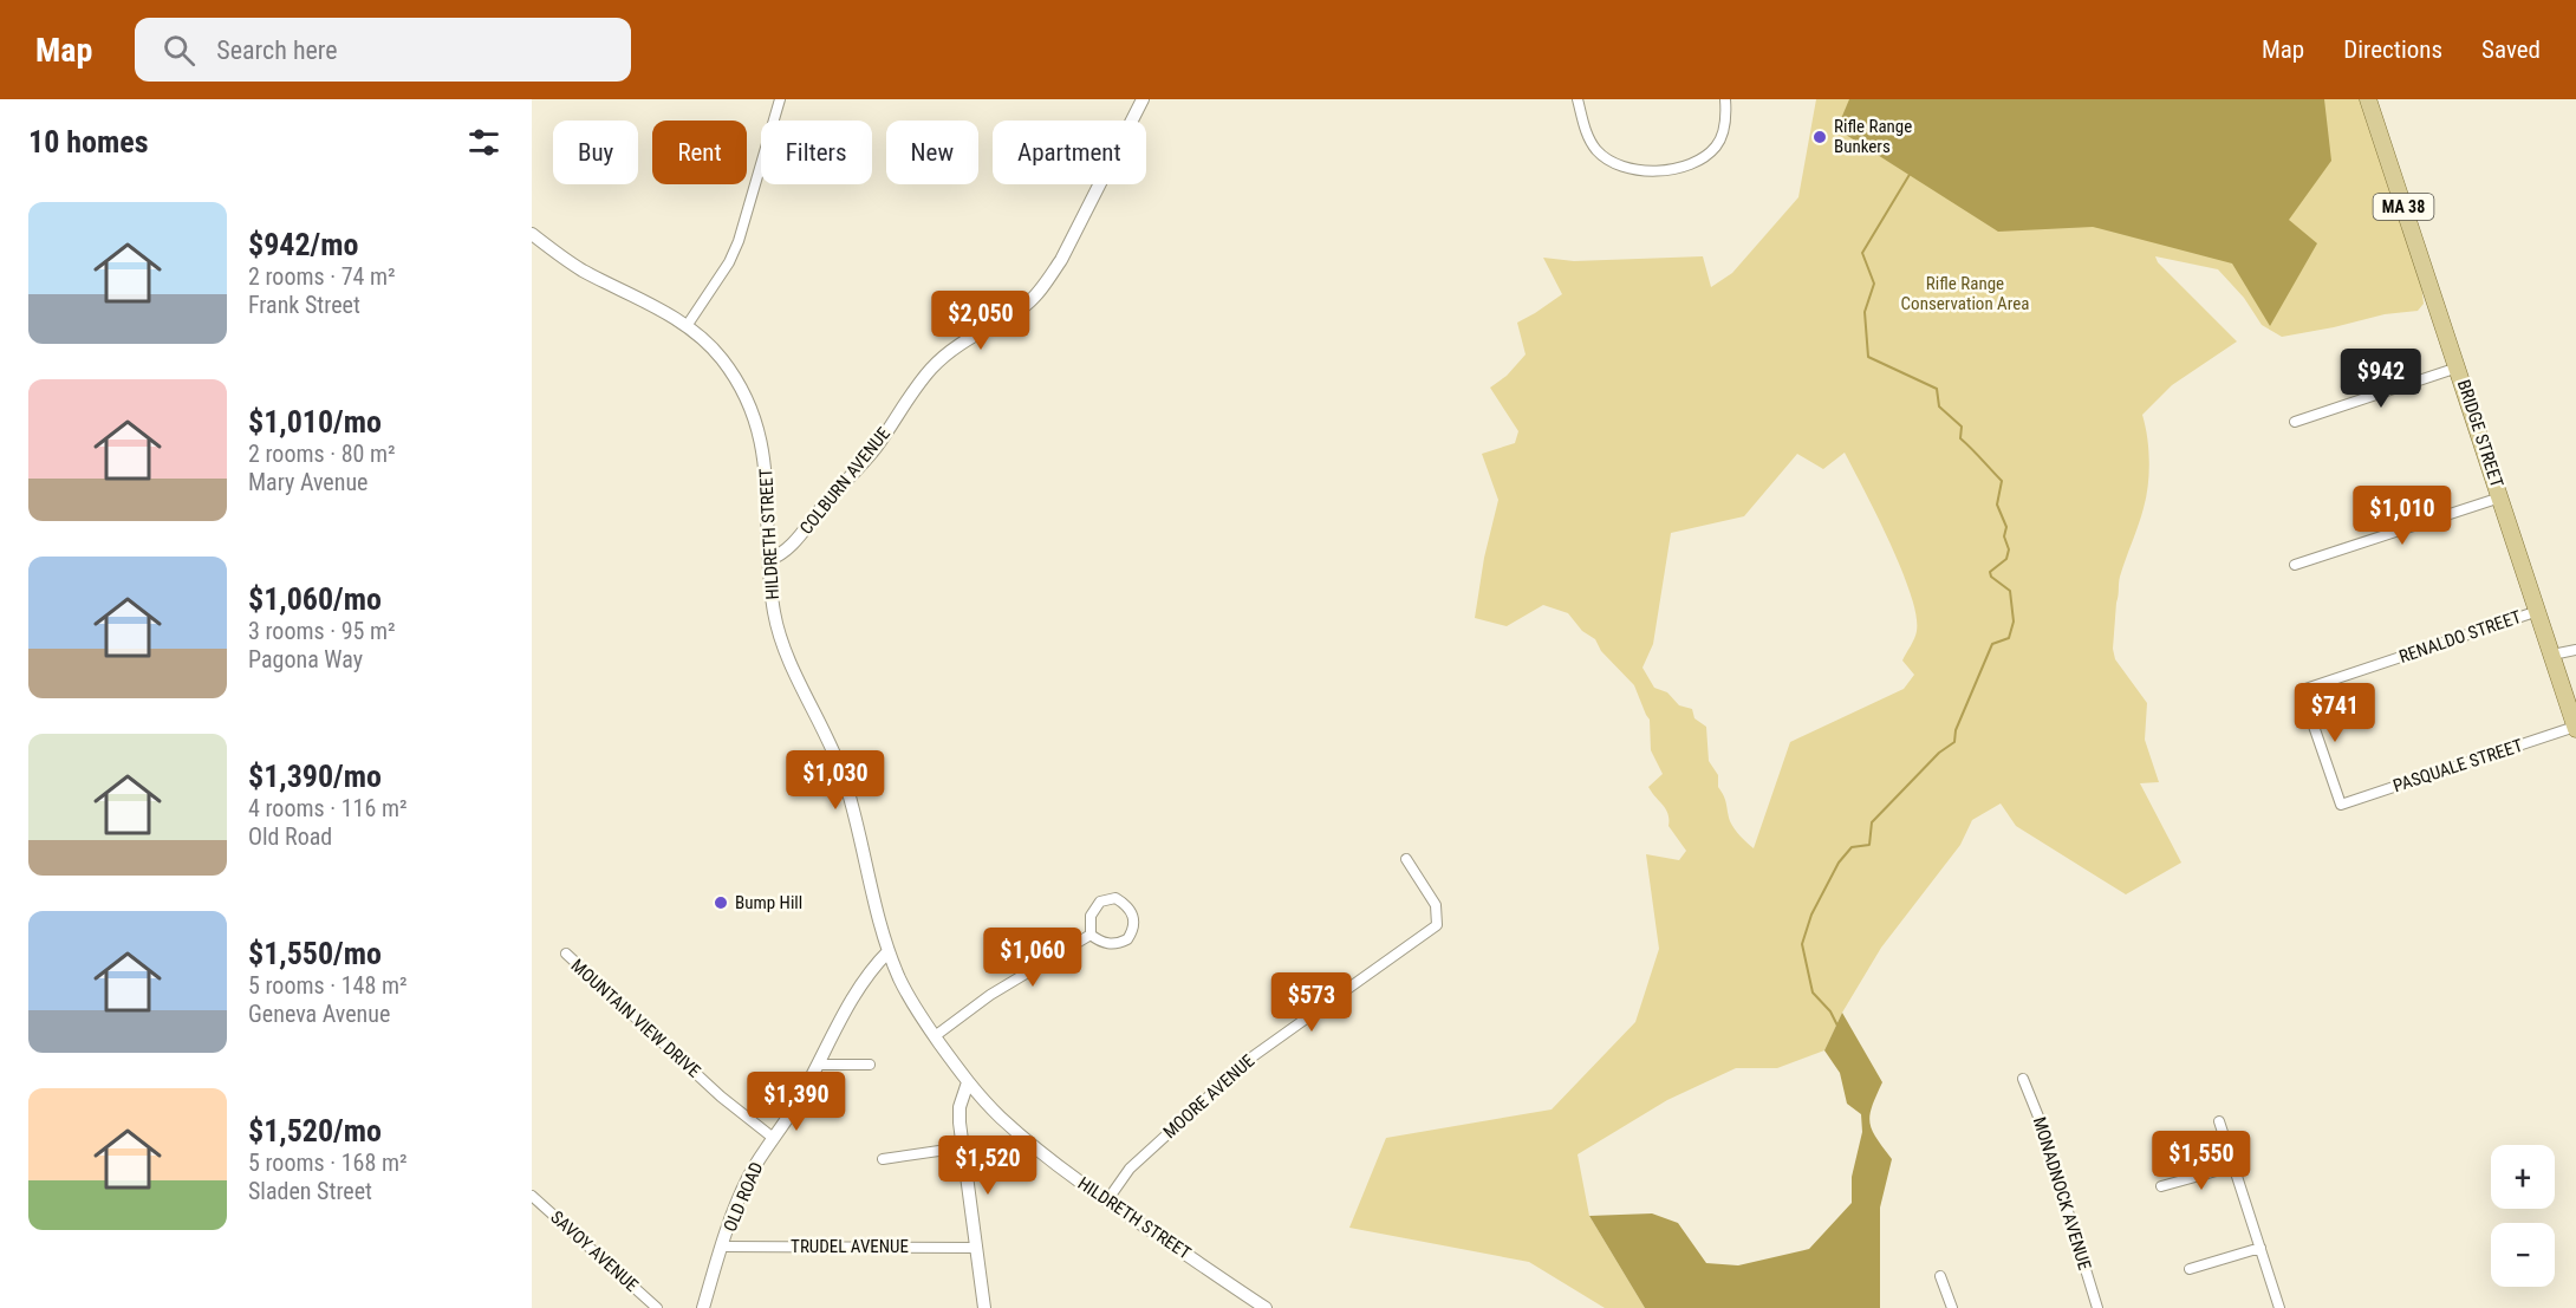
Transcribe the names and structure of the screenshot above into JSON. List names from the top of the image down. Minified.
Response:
{"streets":{"main road":["MA 38","BRIDGE STREET"],"street":["COLBURN AVENUE","HILDRETH STREET","RENALDO STREET","PASQUALE STREET","MOUNTAIN VIEW DRIVE","MOORE AVENUE","MONADNOCK AVENUE","OLD ROAD","TRUDEL AVENUE","SAVOY AVENUE"]},"crossings":[["BRIDGE STREET","RENALDO STREET"],["BRIDGE STREET","PASQUALE STREET"],["COLBURN AVENUE","HILDRETH STREET"],["HILDRETH STREET","MOORE AVENUE"],["HILDRETH STREET","OLD ROAD"],["RENALDO STREET","PASQUALE STREET"],["MOUNTAIN VIEW DRIVE","OLD ROAD"],["OLD ROAD","TRUDEL AVENUE"]],"parks":["Rifle Range Conservation Area"],"places":["Rifle Range Bunkers","Bump Hill"],"page":{"header":"Map","search":"Search here","nav":["Map","Directions","Saved"],"heading":"10 homes","chip":["Buy","Rent","Filters","New","Apartment"],"list":[{"name":"$942/mo","note":"2 rooms · 74 m² · Frank Street"},{"name":"$1,010/mo","note":"2 rooms · 80 m² · Mary Avenue"},{"name":"$1,060/mo","note":"3 rooms · 95 m² · Pagona Way"},{"name":"$1,390/mo","note":"4 rooms · 116 m² · Old Road"},{"name":"$1,550/mo","note":"5 rooms · 148 m² · Geneva Avenue"},{"name":"$1,520/mo","note":"5 rooms · 168 m² · Sladen Street"}],"price":["$2,050","$942","$1,010","$741","$1,030","$1,060","$573","$1,390","$1,550","$1,520"],"map_buttons":["+","−"]}}
